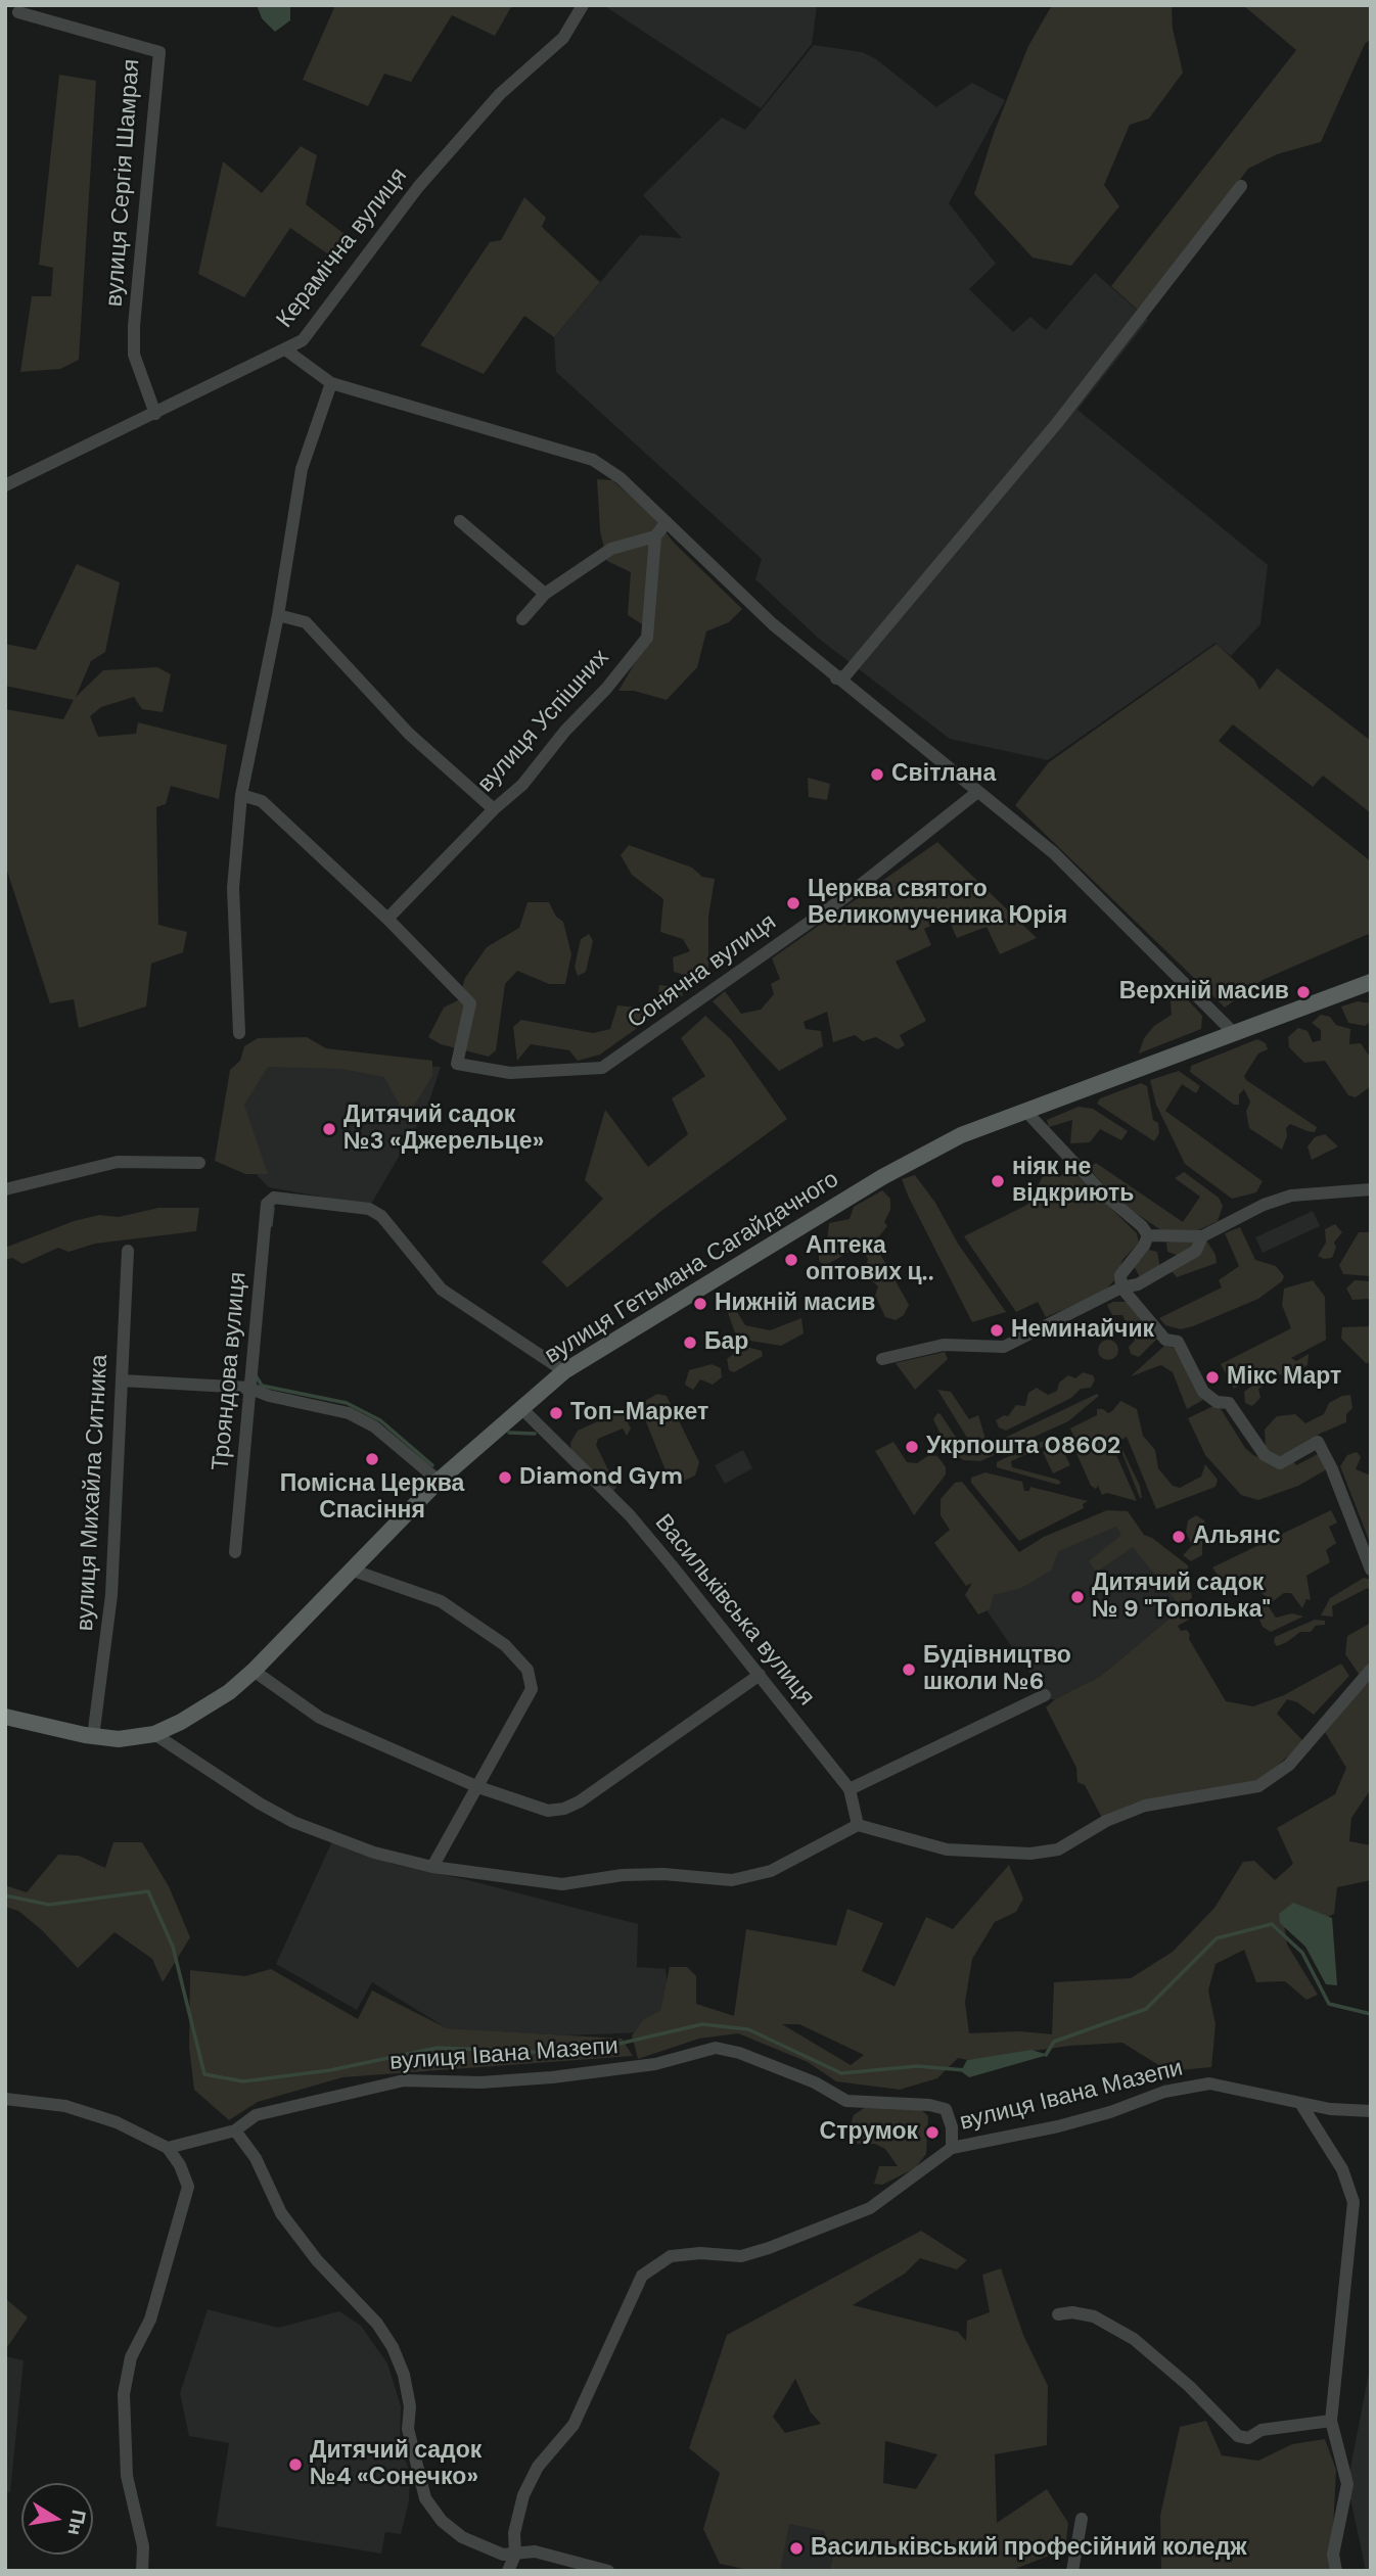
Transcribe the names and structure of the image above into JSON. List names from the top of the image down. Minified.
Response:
{"streets":{"main road":["вулиця Гетьмана Сагайдачного"],"street":["вулиця Сергія Шамрая","Керамічна вулиця","вулиця Успішних","Сонячна вулиця","Трояндова вулиця","вулиця Михайла Ситника","Васильківська вулиця","вулиця Івана Мазепи"]},"crossings":[["вулиця Сергія Шамрая","Керамічна вулиця"],["вулиця Успішних","Сонячна вулиця"],["вулиця Гетьмана Сагайдачного","Трояндова вулиця"],["вулиця Гетьмана Сагайдачного","вулиця Михайла Ситника"],["вулиця Гетьмана Сагайдачного","Васильківська вулиця"]],"places":["Світлана","Церква святого Великомученика Юрія","Верхній масив","Дитячий садок №3 «Джерельце»","ніяк не відкриють","Аптека оптових ц‥","Нижній масив","Неминайчик","Бар","Мікс Март","Топ-Маркет","Укрпошта 08602","Помісна Церква Спасіння","Diamond Gym","Альянс","Дитячий садок № 9 \"Тополька\"","Будівництво школи №6","Струмок","Дитячий садок №4 «Сонечко»","Васильківський професійний коледж"],"north":"right"}
